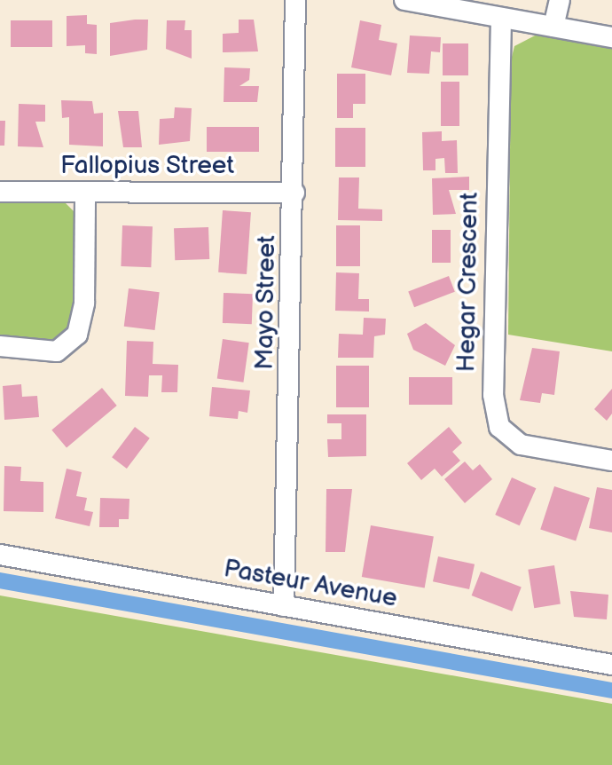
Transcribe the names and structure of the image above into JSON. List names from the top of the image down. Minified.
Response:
{"streets":{"street":["Fallopius Street","Hegar Crescent","Mayo Street","Pasteur Avenue"]},"crossings":[["Fallopius Street","Mayo Street"],["Mayo Street","Pasteur Avenue"]]}
